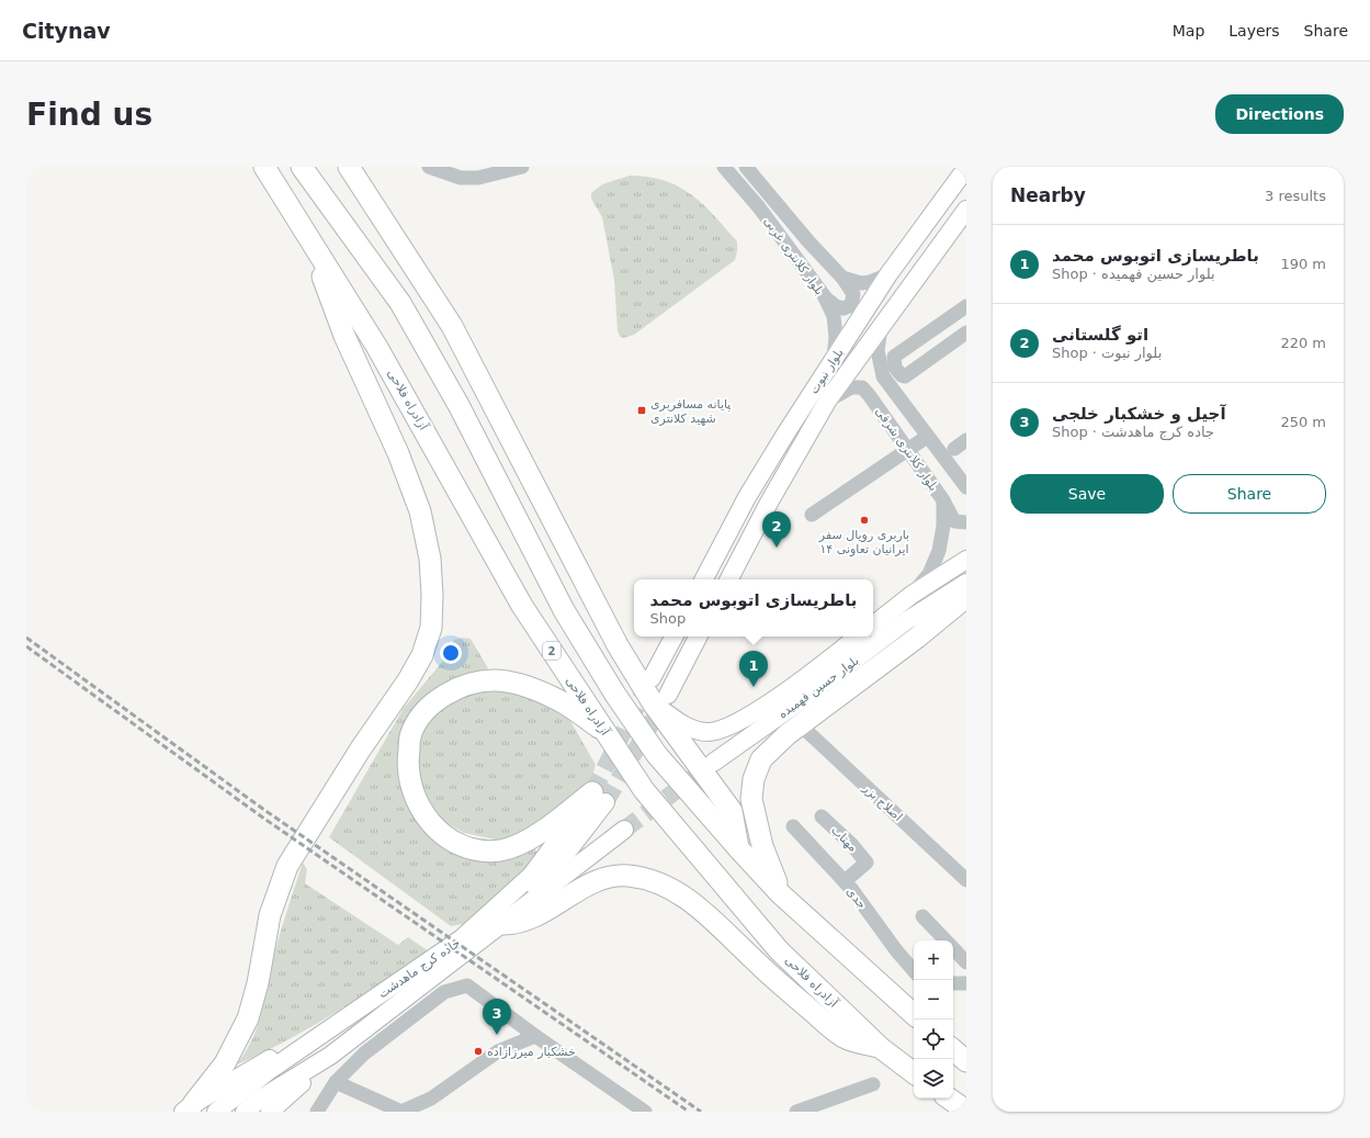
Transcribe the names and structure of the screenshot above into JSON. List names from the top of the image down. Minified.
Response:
{"streets":{"highway":["آزادراه فلاحی","2"],"main road":["بلوار نبوت","بلوار حسین فهمیده","جاده کرج ماهدشت"],"street":["بلوار کلانتری غربی","بلوار کلانتری شرقی","اصلاح بزر","مهتاب","جدی"]},"crossings":[["بلوار کلانتری غربی","بلوار نبوت"],["بلوار نبوت","بلوار کلانتری شرقی"],["مهتاب","جدی"]],"places":{"transit":["پایانه مسافربری شهید کلانتری"],"other":["باربری رویال سفر ایرانیان تعاونی ۱۴","خشکبار میرزازاده"]},"page":{"header":"Citynav","nav":["Map","Layers","Share"],"buttons":["Directions",["Save","Share"]],"title":"Find us","heading":["Nearby","3 results"],"list":[{"mark":"1","name":"باطریسازی اتوبوس محمد","note":"Shop · بلوار حسین فهمیده","value":"190 m"},{"mark":"2","name":"اتو گلستانی","note":"Shop · بلوار نبوت","value":"220 m"},{"mark":"3","name":"آجیل و خشکبار خلجی","note":"Shop · جاده کرج ماهدشت","value":"250 m"}],"pins":["2","1","3"],"popup":["باطریسازی اتوبوس محمد","Shop"],"map_buttons":["+","−"]}}
